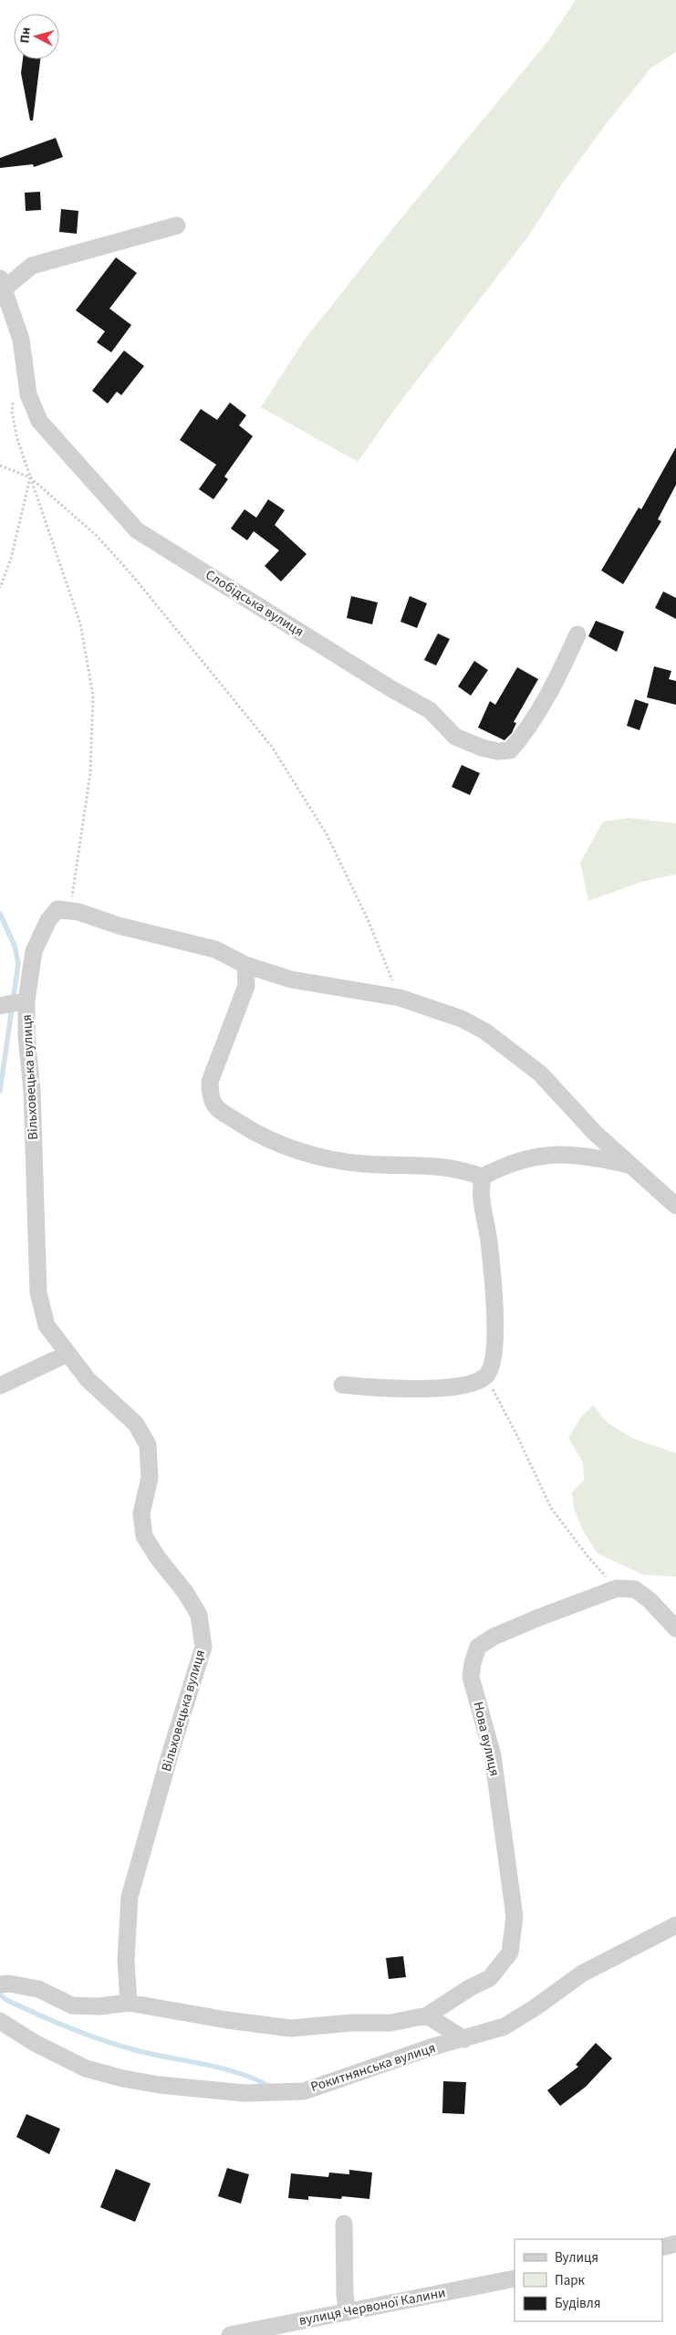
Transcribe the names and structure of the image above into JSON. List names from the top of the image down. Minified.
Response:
{"streets":{"street":["Слобідська вулиця","Вільховецька вулиця","Нова вулиця","Рокитнянська вулиця","вулиця Червоної Калини"]},"legend":["Вулиця","Парк","Будівля"],"north":"left"}
